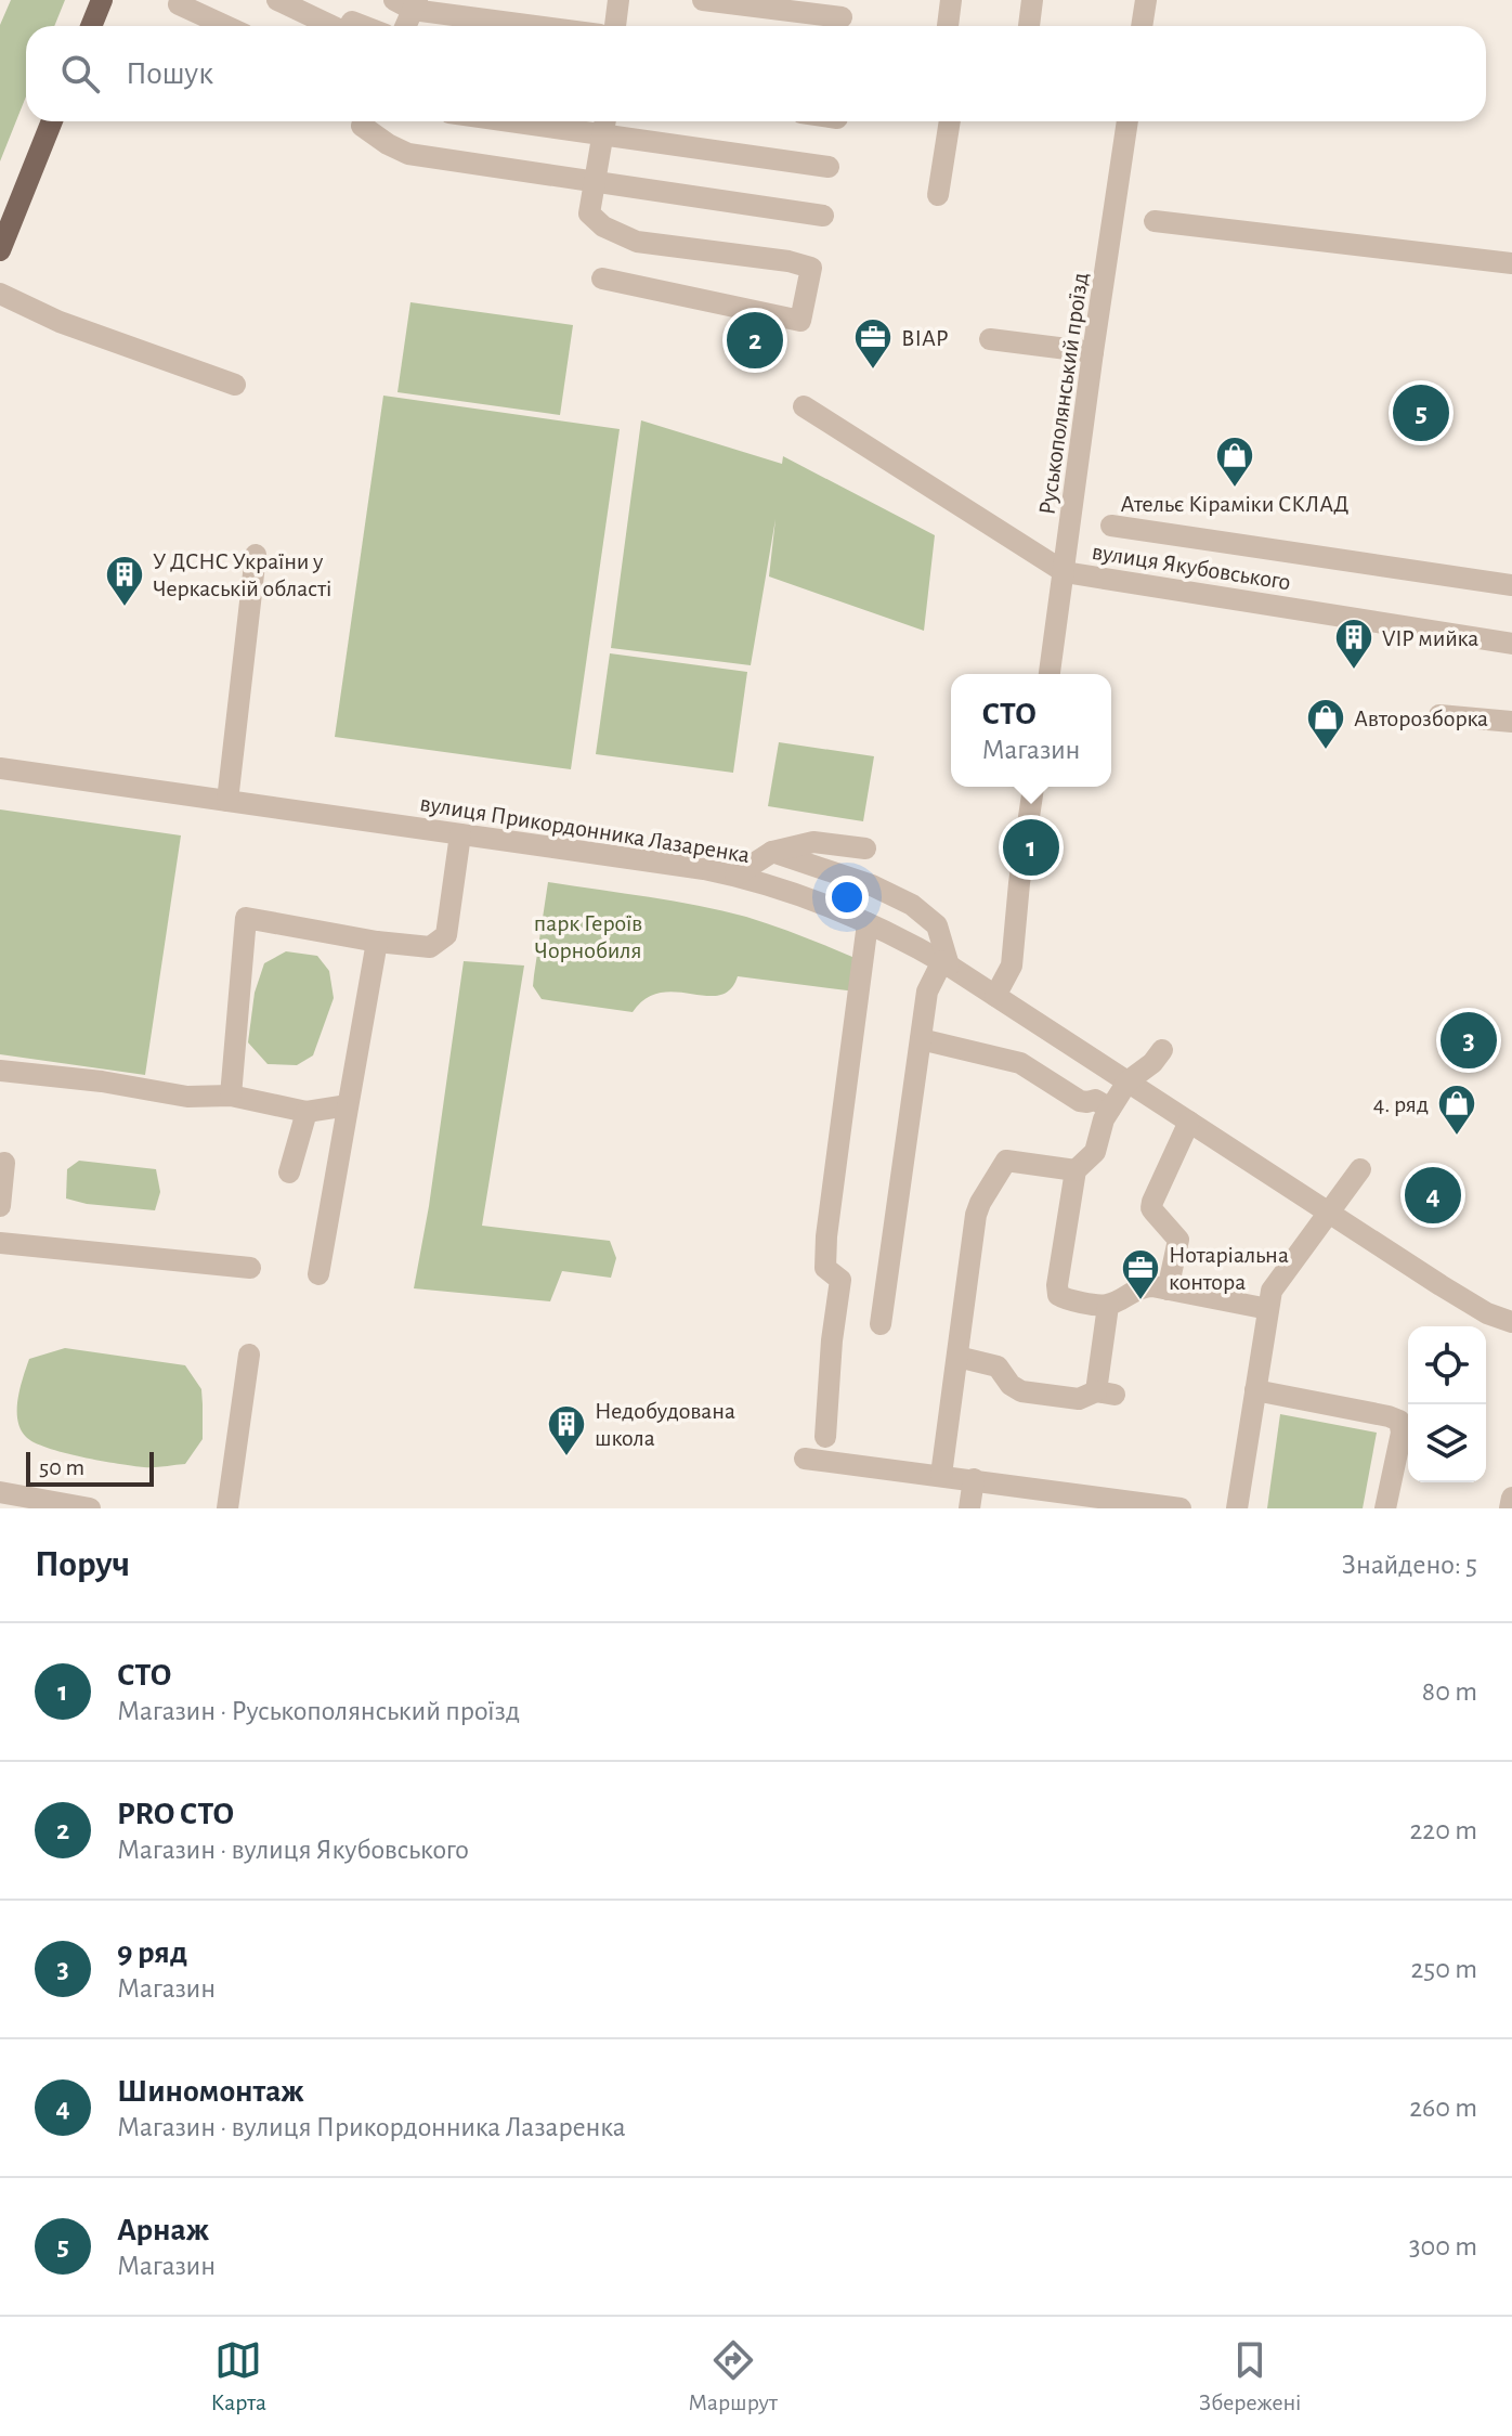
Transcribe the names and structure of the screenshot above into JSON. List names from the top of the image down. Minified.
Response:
{"streets":{"street":["Руськополянський проїзд","вулиця Якубовського","вулиця Прикордонника Лазаренка"]},"crossings":[["Руськополянський проїзд","вулиця Якубовського"]],"parks":["парк Героїв Чорнобиля"],"places":{"office":["ВІАР","Нотаріальна контора"],"shop":["Ательє Кіраміки СКЛАД","Авторозборка","4. ряд"],"building":["У ДСНС України у Черкаській області","VIP мийка","Недобудована школа"]},"scale_bar":"50 m","page":{"search":"Пошук","pins":["2","5","1","3","4"],"popup":["СТО","Магазин"],"scale":"50 m","heading":["Поруч","Знайдено: 5"],"list":[{"mark":"1","name":"СТО","note":"Магазин · Руськополянський проїзд","value":"80 m"},{"mark":"2","name":"PRO СТО","note":"Магазин · вулиця Якубовського","value":"220 m"},{"mark":"3","name":"9 ряд","note":"Магазин","value":"250 m"},{"mark":"4","name":"Шиномонтаж","note":"Магазин · вулиця Прикордонника Лазаренка","value":"260 m"},{"mark":"5","name":"Арнаж","note":"Магазин","value":"300 m"}],"nav":["Карта","Маршрут","Збережені"]}}
